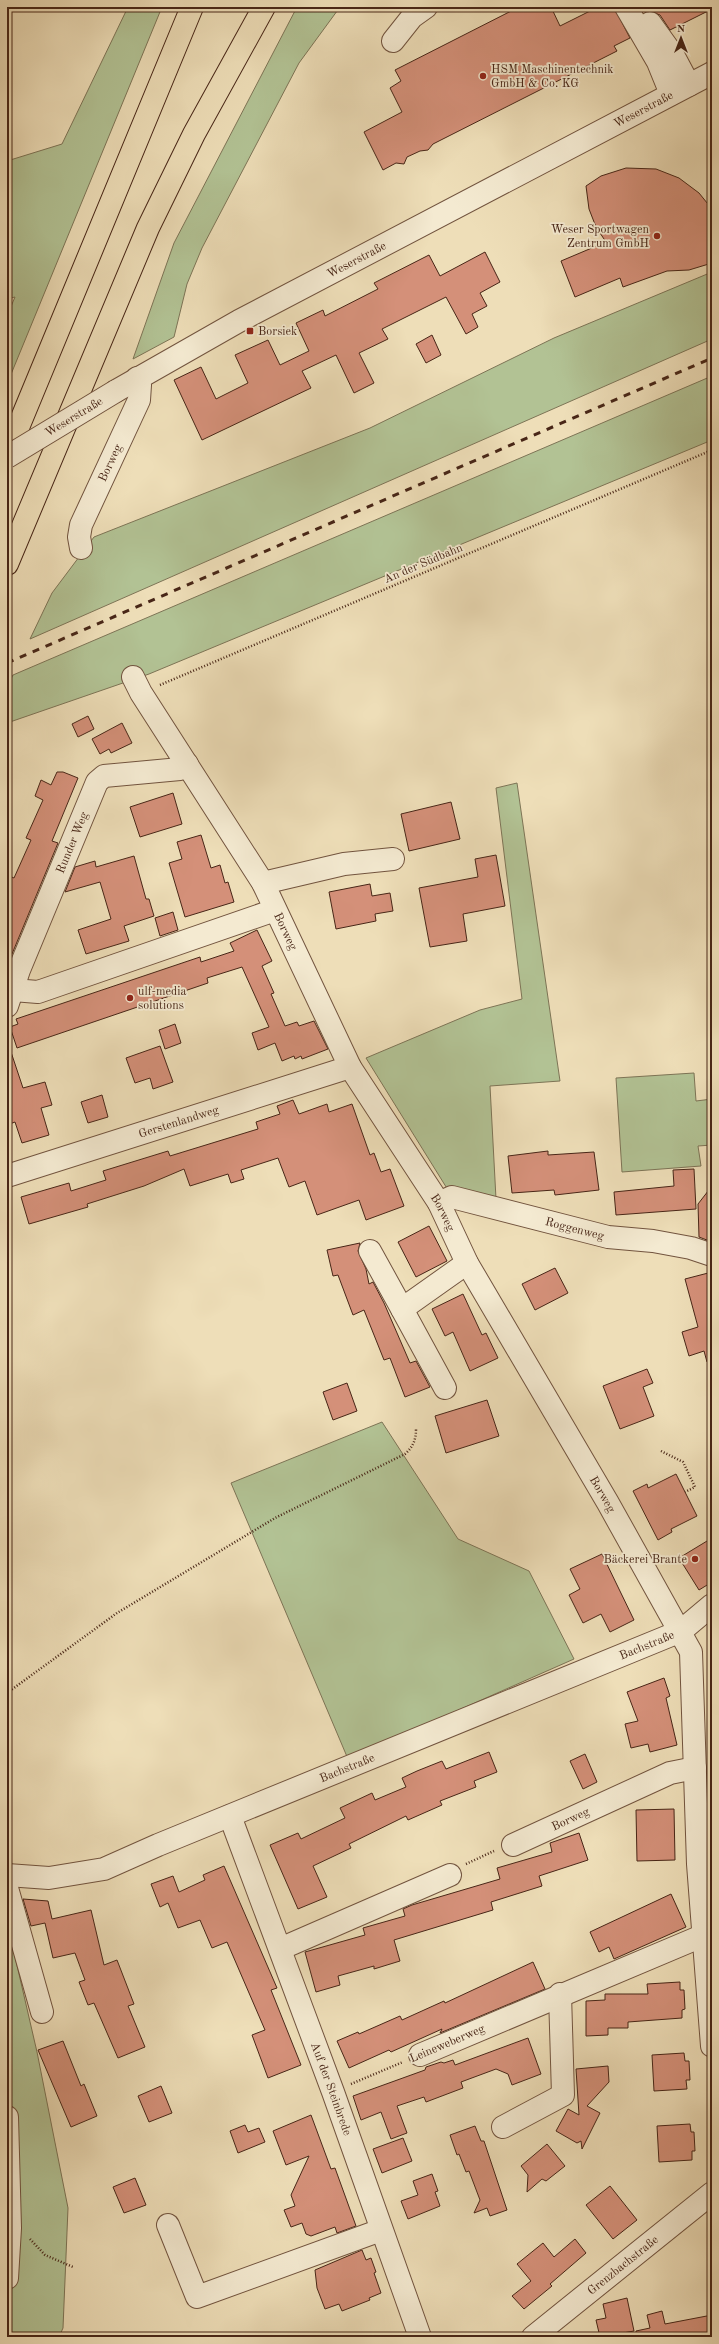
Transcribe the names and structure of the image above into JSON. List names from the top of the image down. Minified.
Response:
{"streets":{"street":["Weserstraße","Borweg","Runder Weg","Gerstenlandweg","Roggenweg","Bachstraße","Leineweberweg","Auf der Steinbrede","Grenzbachstraße"],"path":["An der Südbahn"]},"crossings":[["Weserstraße","Borweg"],["Borweg","An der Südbahn"],["Borweg","Runder Weg"],["Borweg","Gerstenlandweg"],["Borweg","Roggenweg"],["Borweg","Bachstraße"],["Borweg","Leineweberweg"],["Bachstraße","Auf der Steinbrede"],["Leineweberweg","Auf der Steinbrede"]],"places":{"other":["HSM Maschinentechnik GmbH & Co. KG","Weser Sportwagen Zentrum GmbH","ulf-media solutions","Bäckerei Brante"],"transit":["Borsiek"]},"north":"top"}
